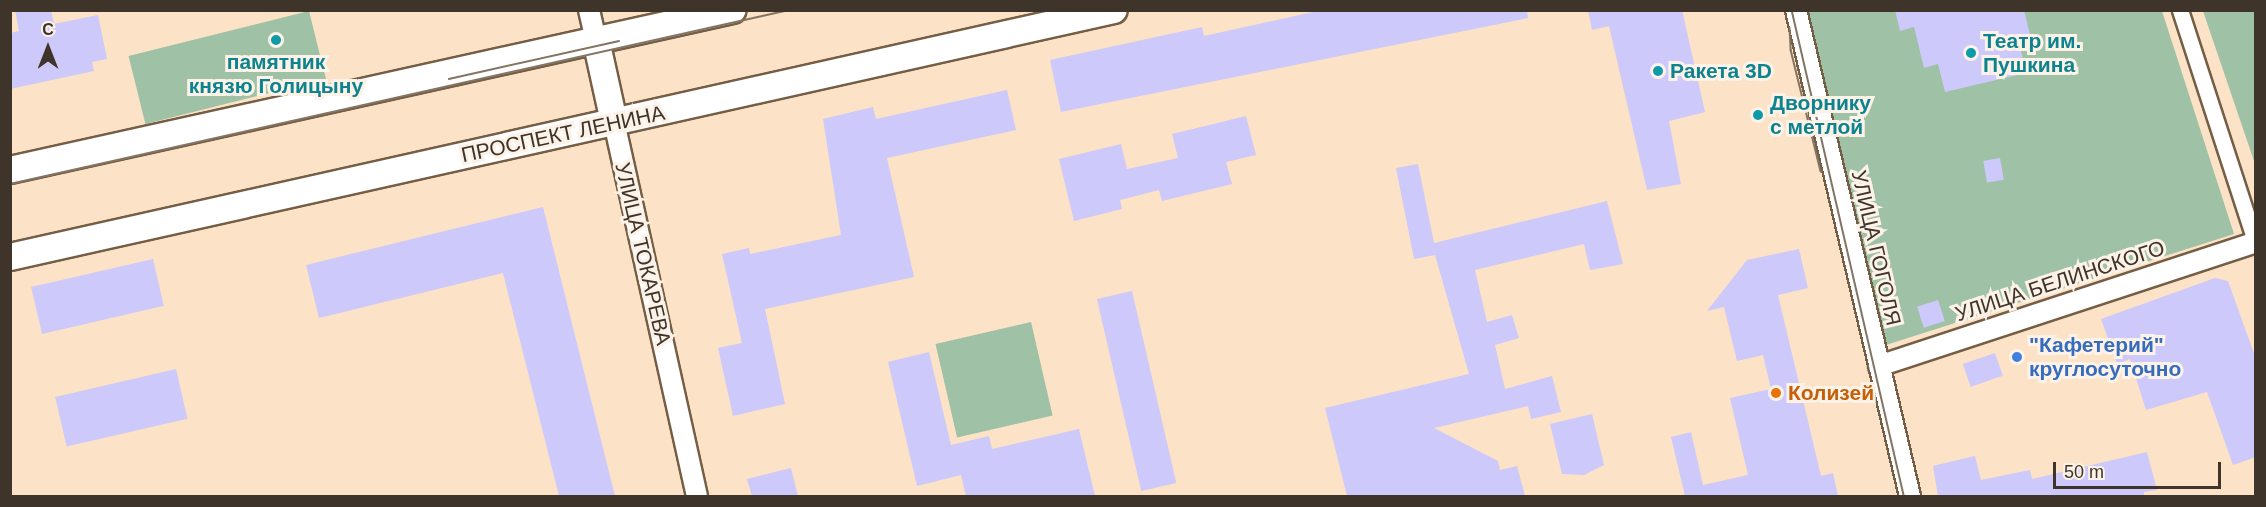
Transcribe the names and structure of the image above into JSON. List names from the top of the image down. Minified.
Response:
{"streets":{"street":["ПРОСПЕКТ ЛЕНИНА","УЛИЦА ГОГОЛЯ","УЛИЦА ТОКАРЕВА","УЛИЦА БЕЛИНСКОГО"]},"crossings":[["ПРОСПЕКТ ЛЕНИНА","УЛИЦА ТОКАРЕВА"],["УЛИЦА ГОГОЛЯ","УЛИЦА БЕЛИНСКОГО"]],"places":["памятник князю Голицыну","Театр им. Пушкина","Ракета 3D","Дворнику с метлой","\"Кафетерий\" круглосуточно","Колизей"],"scale_bar":"50 m","north":"top"}
